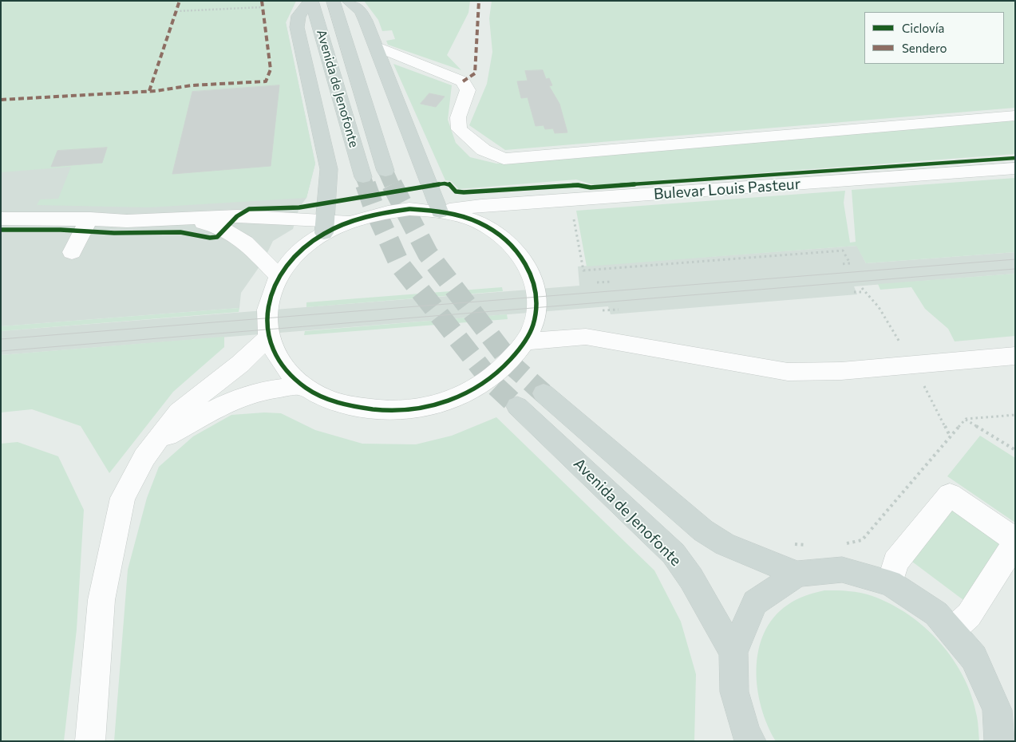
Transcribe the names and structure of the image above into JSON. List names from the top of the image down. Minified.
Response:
{"streets":{"main road":["Avenida de Jenofonte"],"street":["Bulevar Louis Pasteur"]},"legend":["Ciclovía","Sendero"]}
